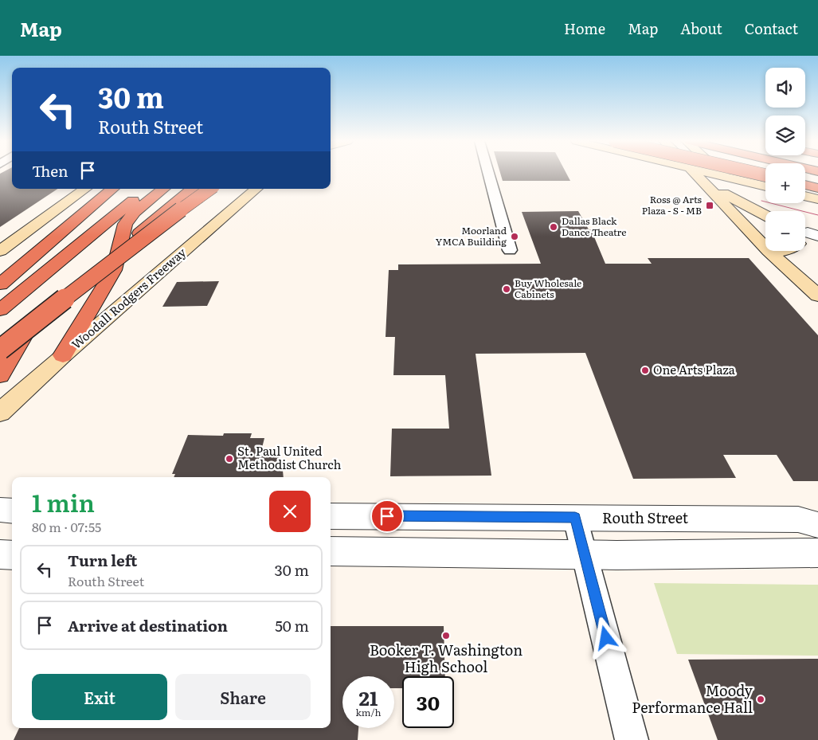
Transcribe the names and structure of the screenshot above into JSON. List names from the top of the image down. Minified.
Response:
{"streets":{"main road":["Woodall Rodgers Freeway"],"street":["Routh Street"]},"places":{"transit":["Ross @ Arts Plaza - S - MB"],"other":["Dallas Black Dance Theatre","Moorland YMCA Building","Buy Wholesale Cabinets","One Arts Plaza","St. Paul United Methodist Church","Booker T. Washington High School","Moody Performance Hall"]},"page":{"header":"Map","nav":["Home","Map","About","Contact"],"map_buttons":["+","−"],"turn":["30 m","Routh Street"],"then":"Then","heading":["1 min","80 m · 07:55"],"list":[{"name":"Turn left","note":"Routh Street","value":"30 m"},{"name":"Arrive at destination","value":"50 m"}],"buttons":["Exit","Share"],"speed":"21 km/h","limit":"30"}}
